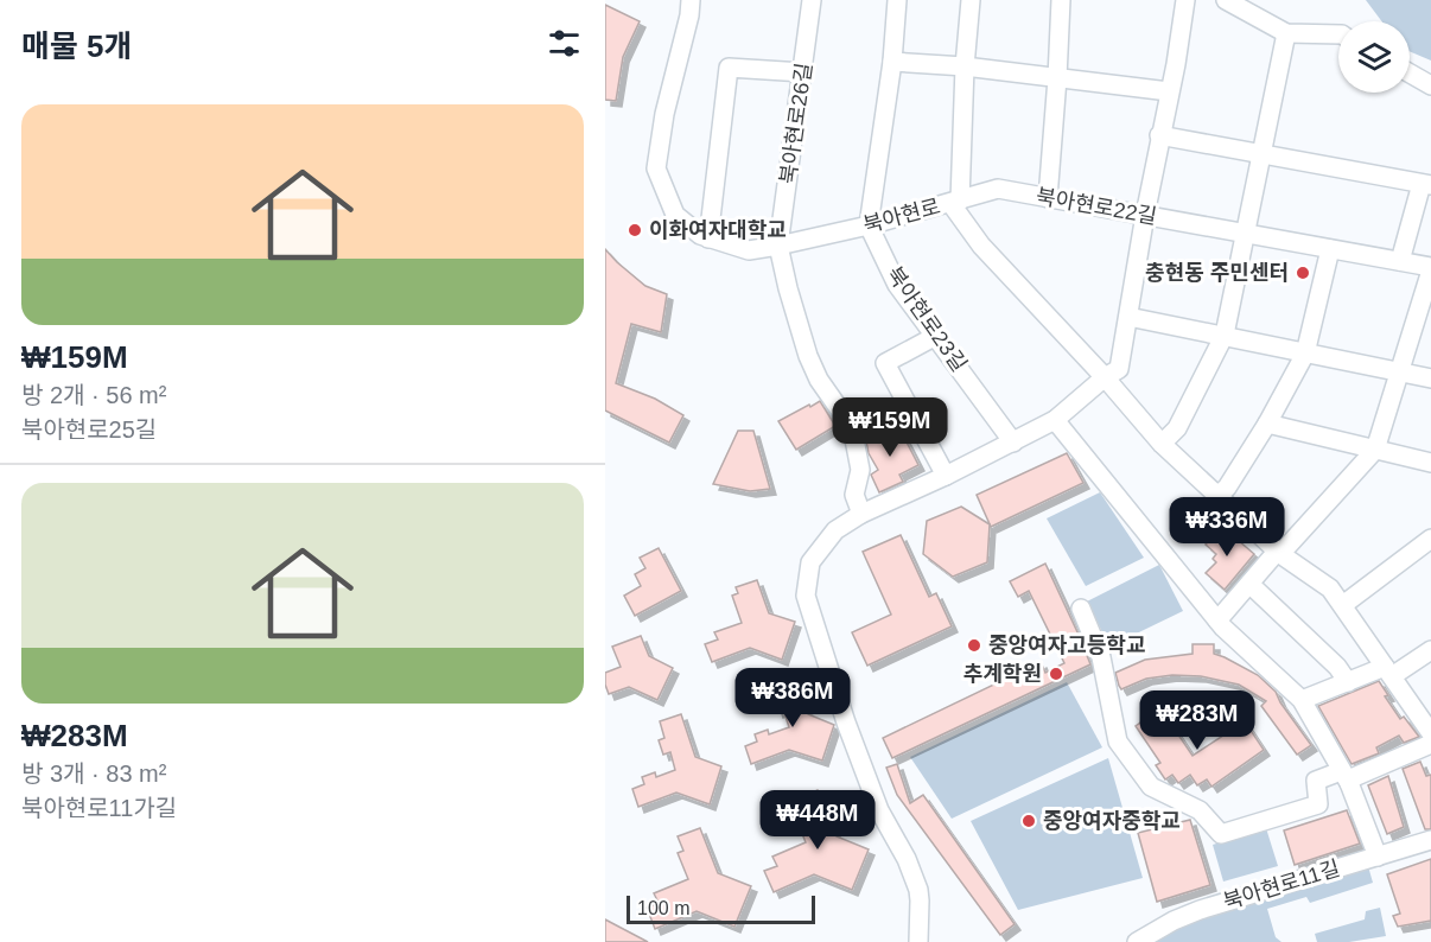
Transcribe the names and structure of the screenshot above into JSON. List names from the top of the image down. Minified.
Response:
{"streets":{"street":["북아현로26길","북아현로22길","북아현로","북아현로23길","북아현로11길"]},"crossings":[["북아현로26길","북아현로"],["북아현로22길","북아현로"],["북아현로","북아현로23길"]],"places":["이화여자대학교","충현동 주민센터","중앙여자고등학교","추계학원","중앙여자중학교"],"scale_bar":"100 m","page":{"heading":"매물 5개","list":[{"name":"₩159M","note":"방 2개 · 56 m² · 북아현로25길"},{"name":"₩283M","note":"방 3개 · 83 m² · 북아현로11가길"}],"price":["₩159M","₩336M","₩386M","₩283M","₩448M"],"scale":"100 m"}}
